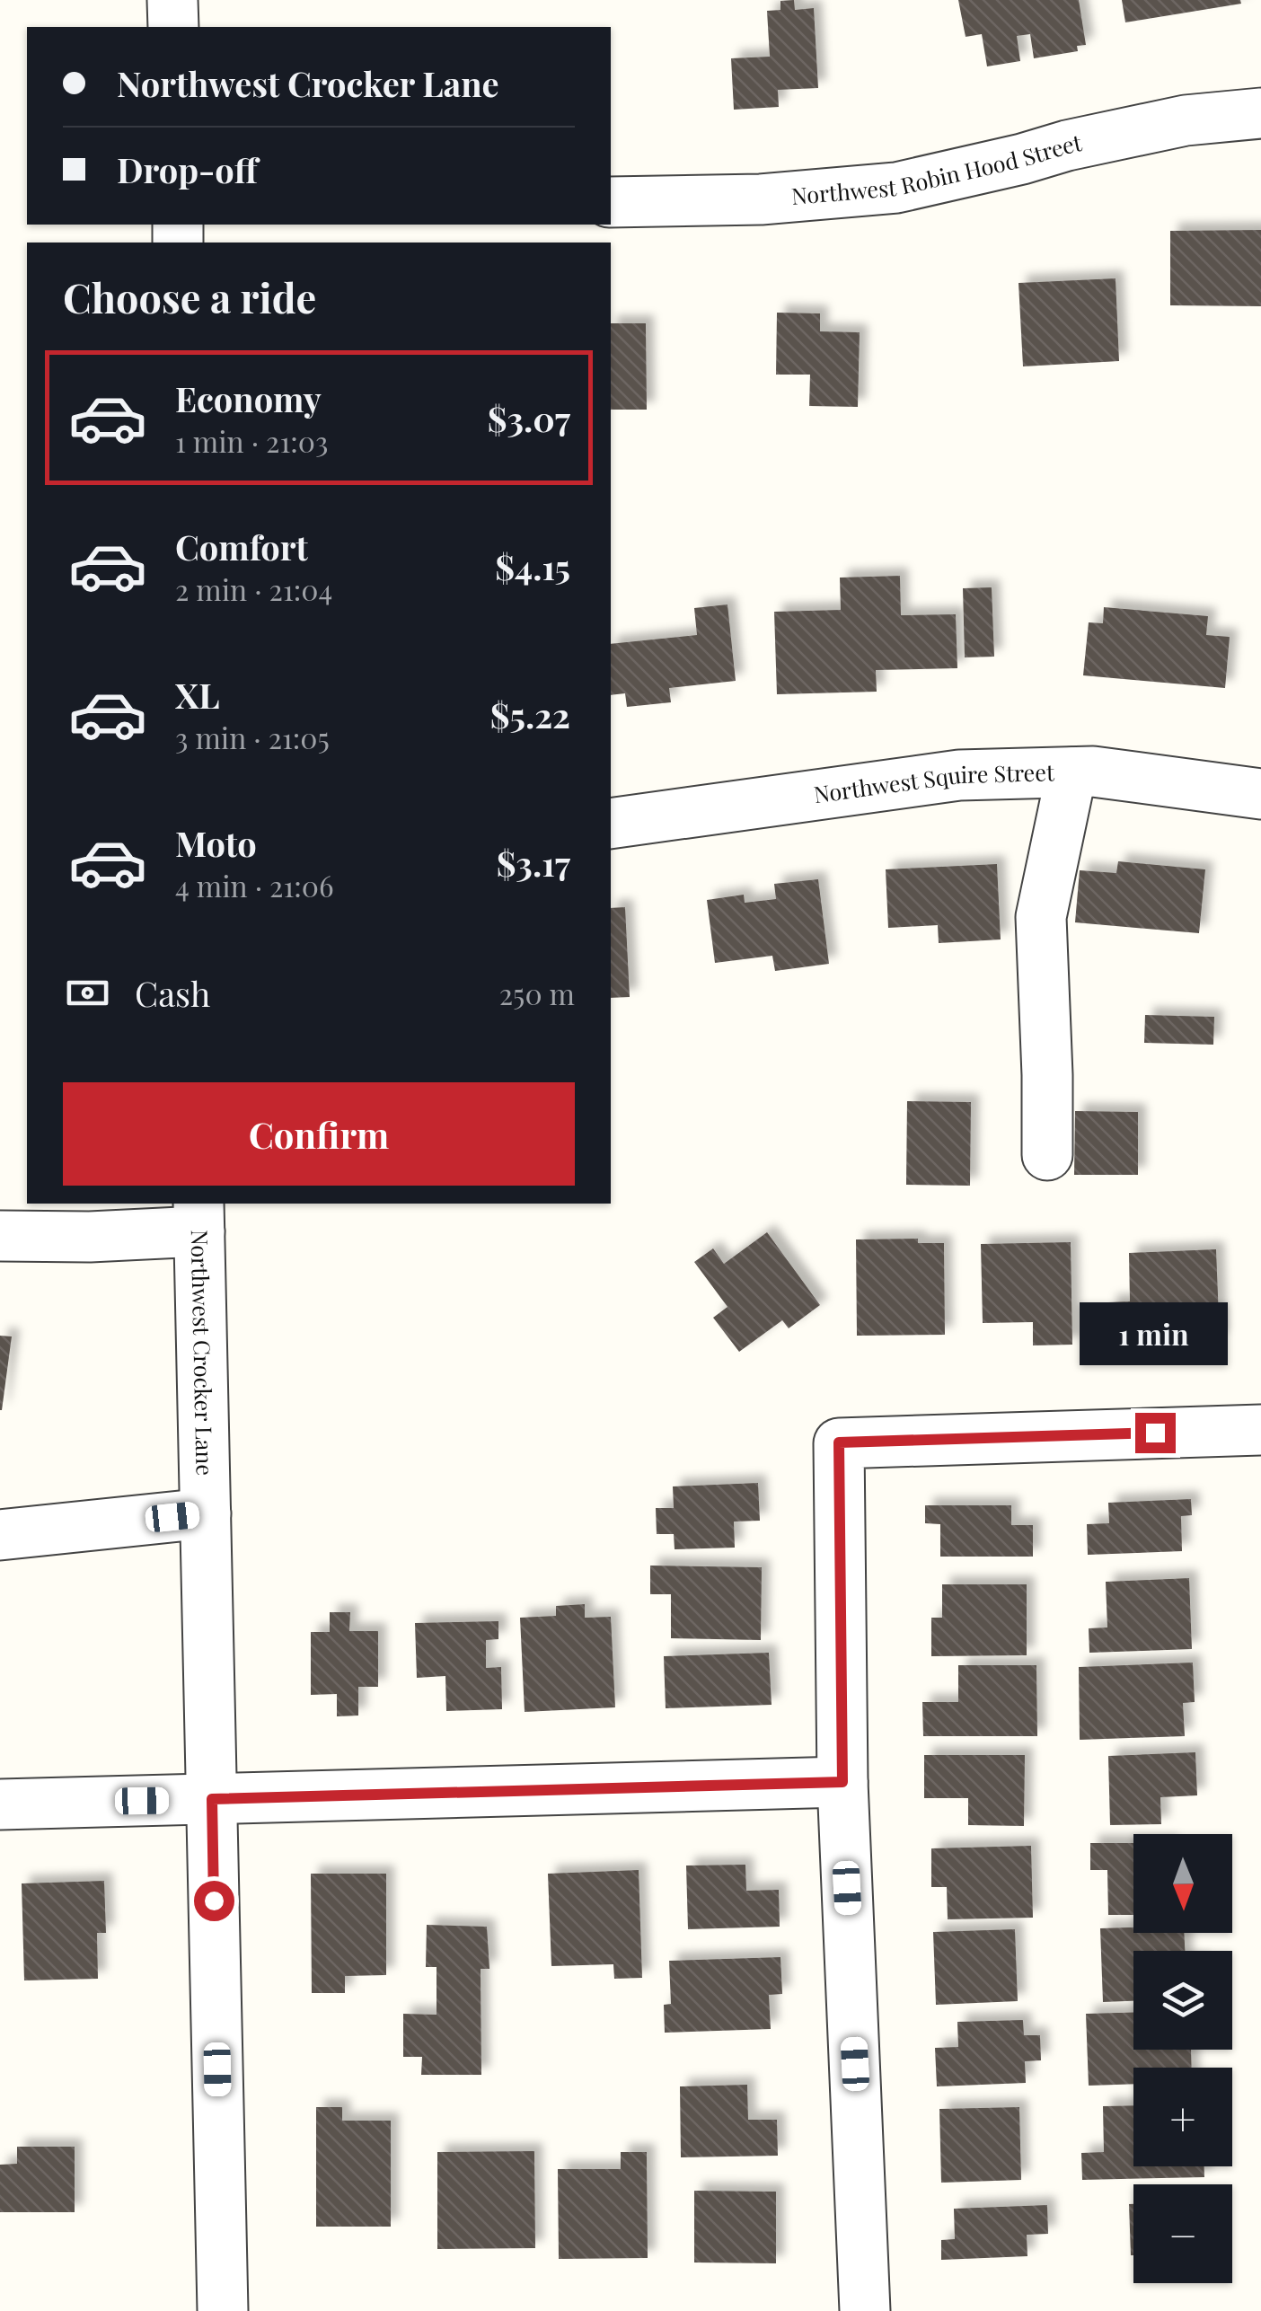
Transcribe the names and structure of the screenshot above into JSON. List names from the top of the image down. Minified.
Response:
{"streets":{"street":["Northwest Robin Hood Street","Northwest Squire Street","Northwest Crocker Lane"]},"north":"bottom","page":{"banner":["Northwest Crocker Lane","Drop-off"],"heading":"Choose a ride","list":[{"name":"Economy","note":"1 min · 21:03","value":"$3.07"},{"name":"Comfort","note":"2 min · 21:04","value":"$4.15"},{"name":"XL","note":"3 min · 21:05","value":"$5.22"},{"name":"Moto","note":"4 min · 21:06","value":"$3.17"}],"pay":["Cash","250 m"],"buttons":"Confirm","bubble":"1 min","map_buttons":["+","−"]}}
